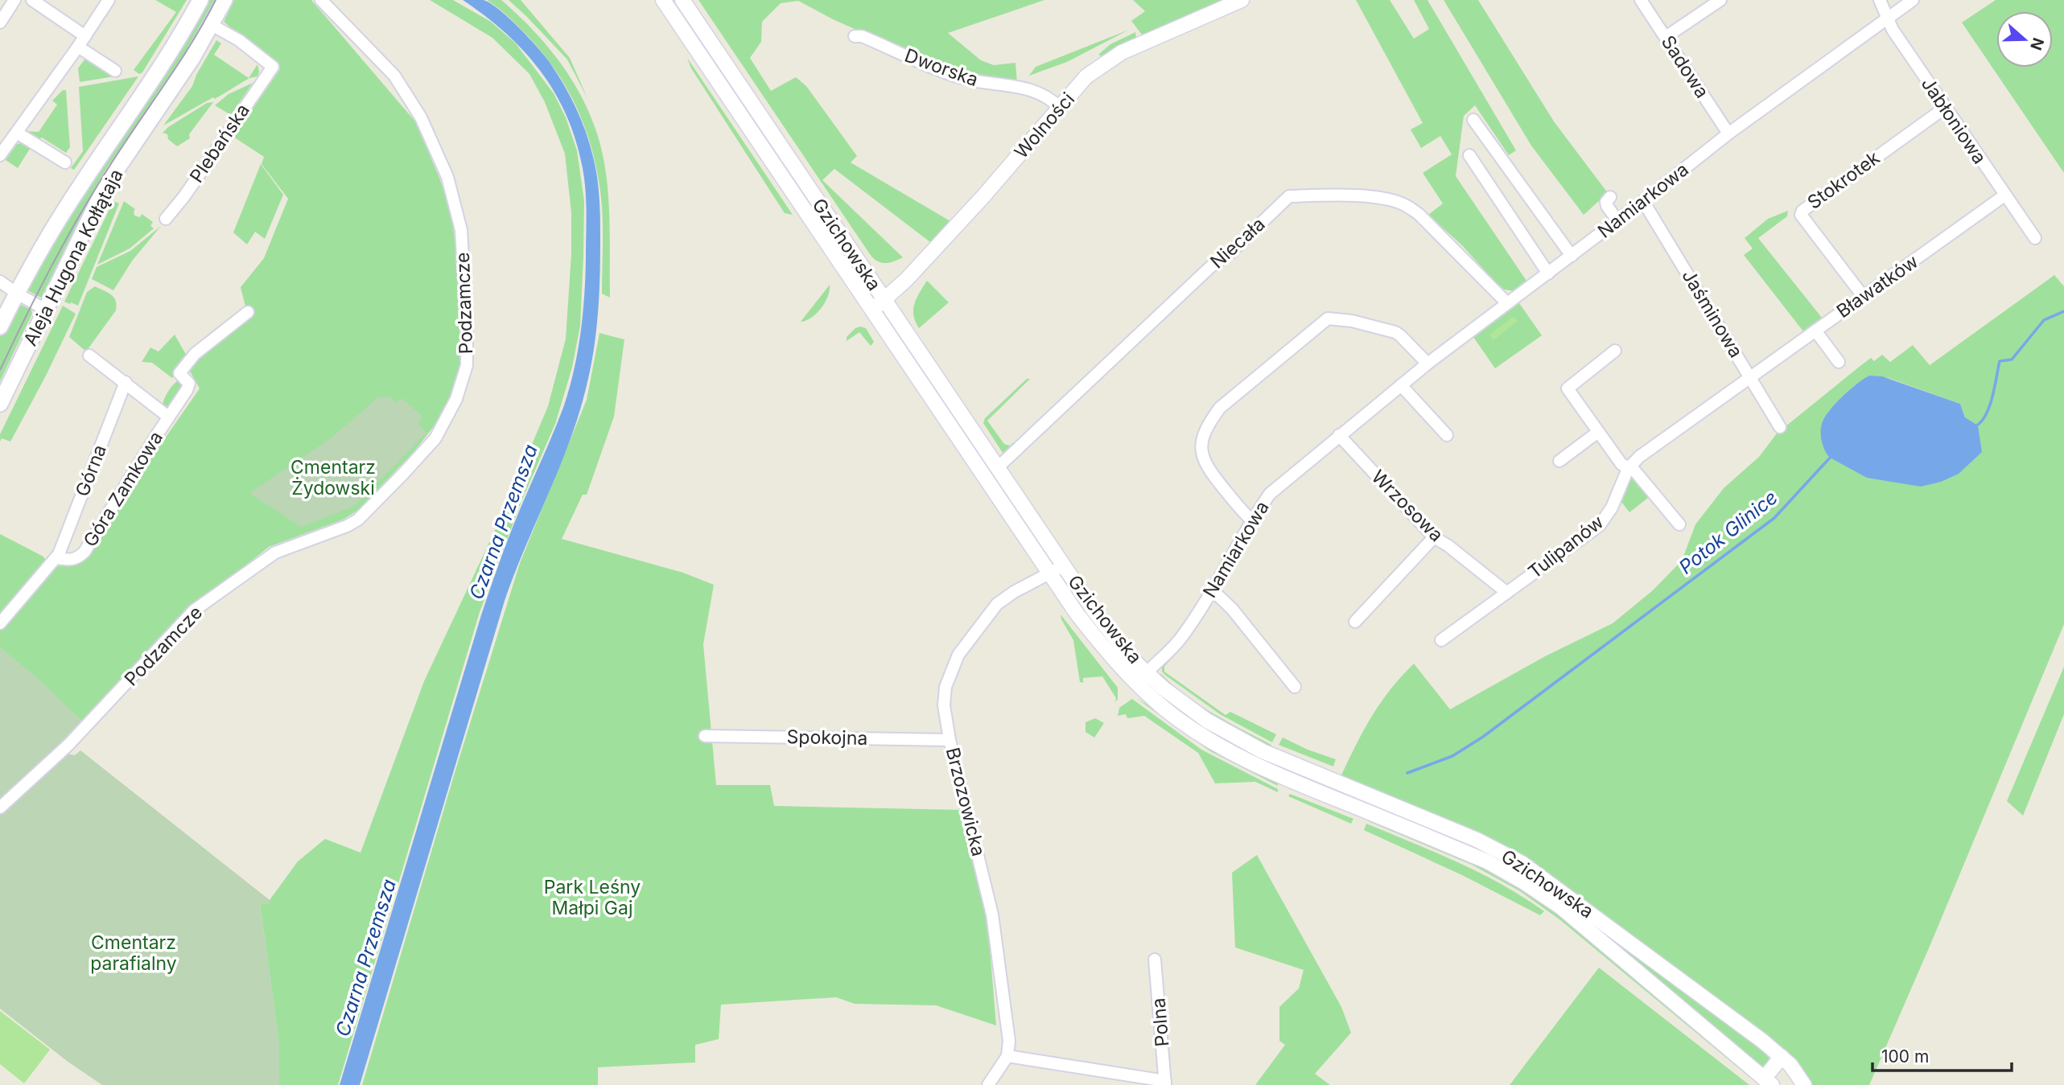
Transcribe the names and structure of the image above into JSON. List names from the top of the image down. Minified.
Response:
{"streets":{"main road":["Aleja Hugona Kołłątaja"],"street":["Sadowa","Dworska","Jabłoniowa","Wolności","Plebańska","Stokrotek","Namiarkowa","Niecała","Gzichowska","Bławatków","Podzamcze","Jaśminowa","Górna","Góra Zamkowa","Wrzosowa","Tulipanów","Spokojna","Brzozowicka","Polna"]},"crossings":[["Sadowa","Namiarkowa"],["Dworska","Wolności"],["Jabłoniowa","Stokrotek"],["Jabłoniowa","Namiarkowa"],["Jabłoniowa","Bławatków"],["Wolności","Gzichowska"],["Plebańska","Aleja Hugona Kołłątaja"],["Stokrotek","Bławatków"],["Namiarkowa","Niecała"],["Namiarkowa","Gzichowska"],["Namiarkowa","Jaśminowa"],["Namiarkowa","Wrzosowa"],["Niecała","Gzichowska"],["Gzichowska","Brzozowicka"],["Bławatków","Jaśminowa"],["Bławatków","Tulipanów"],["Jaśminowa","Tulipanów"],["Górna","Góra Zamkowa"],["Wrzosowa","Tulipanów"],["Spokojna","Brzozowicka"]],"water":["Czarna Przemsza","Potok Glinice"],"parks":["Cmentarz Żydowski","Park Leśny Małpi Gaj","Cmentarz parafialny"],"scale_bar":"100 m","north":"right"}
